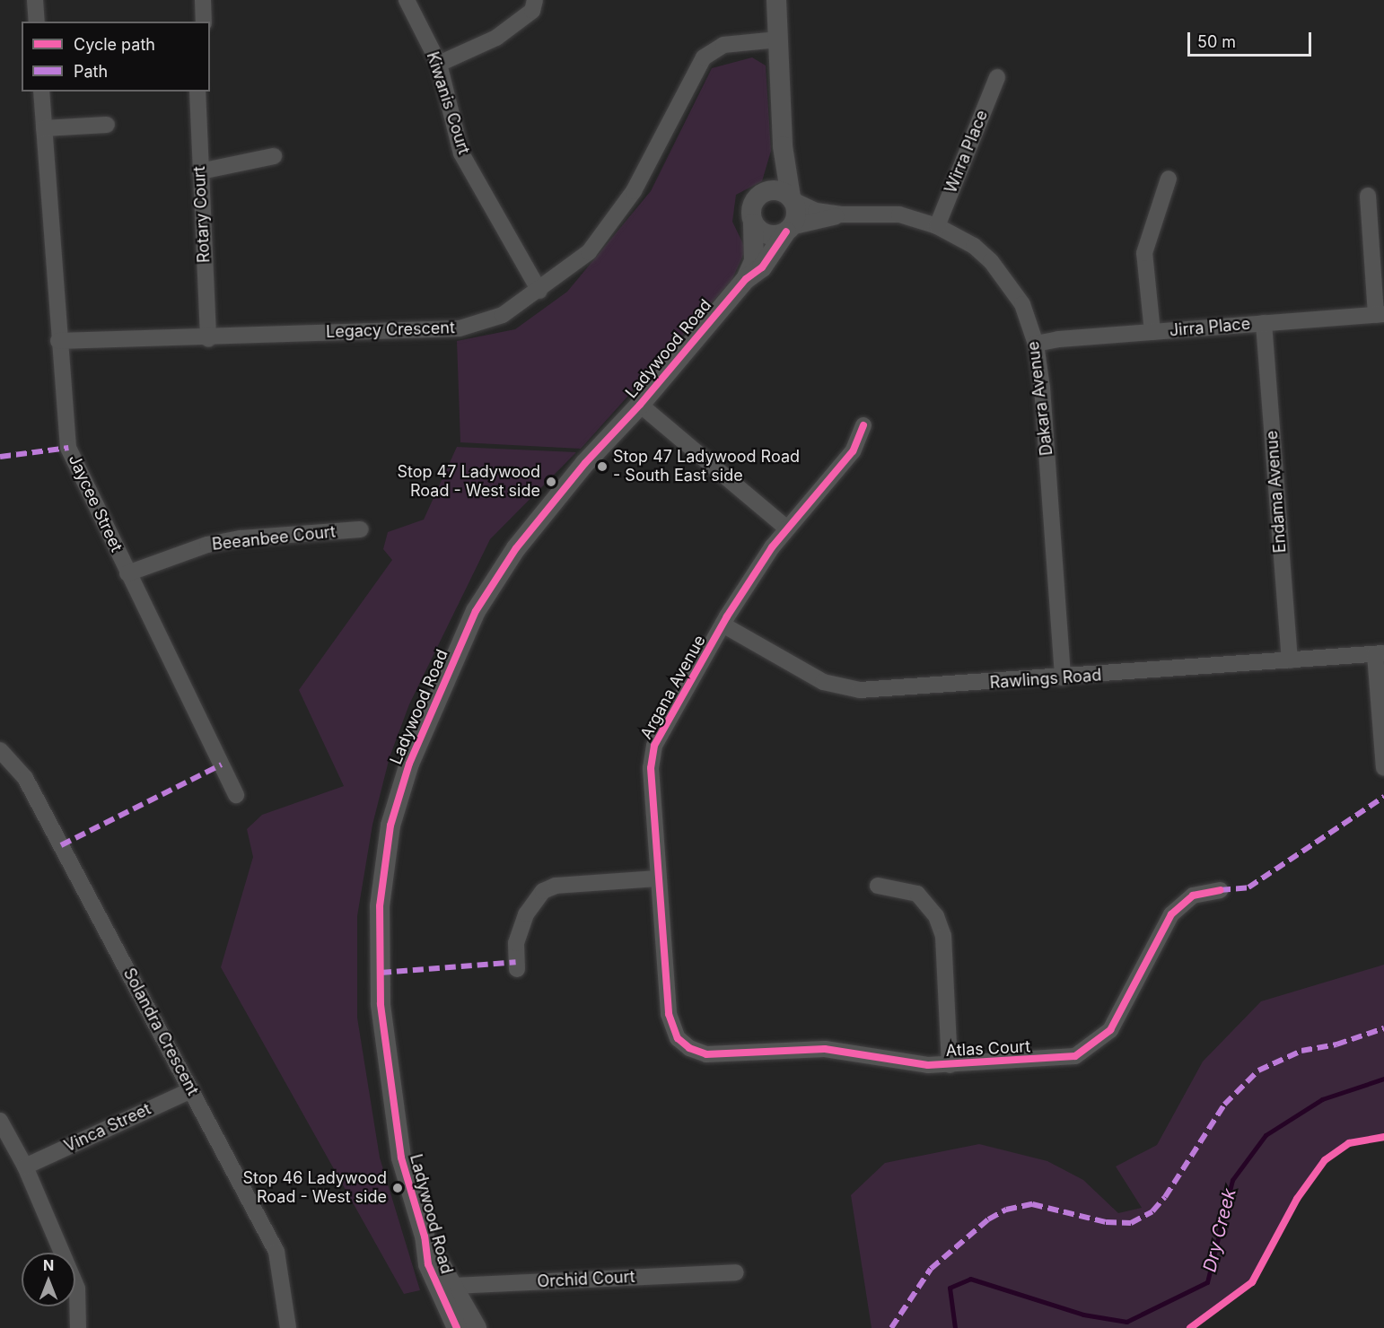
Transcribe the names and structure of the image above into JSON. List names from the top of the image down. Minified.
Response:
{"streets":{"street":["Kiwanis Court","Wirra Place","Rotary Court","Jirra Place","Legacy Crescent","Ladywood Road","Dakara Avenue","Endama Avenue","Jaycee Street","Beeanbee Court","Rawlings Road","Argana Avenue","Solandra Crescent","Atlas Court","Vinca Street","Orchid Court"]},"crossings":[["Kiwanis Court","Legacy Crescent"],["Wirra Place","Dakara Avenue"],["Rotary Court","Legacy Crescent"],["Jirra Place","Dakara Avenue"],["Jirra Place","Endama Avenue"],["Legacy Crescent","Jaycee Street"],["Ladywood Road","Dakara Avenue"],["Ladywood Road","Orchid Court"],["Dakara Avenue","Rawlings Road"],["Endama Avenue","Rawlings Road"],["Jaycee Street","Beeanbee Court"],["Rawlings Road","Argana Avenue"],["Argana Avenue","Atlas Court"],["Solandra Crescent","Vinca Street"]],"water":["Dry Creek"],"places":["Stop 47 Ladywood Road - South East side","Stop 47 Ladywood Road - West side","Stop 46 Ladywood Road - West side"],"legend":["Cycle path","Path"],"scale_bar":"50 m","north":"top"}
